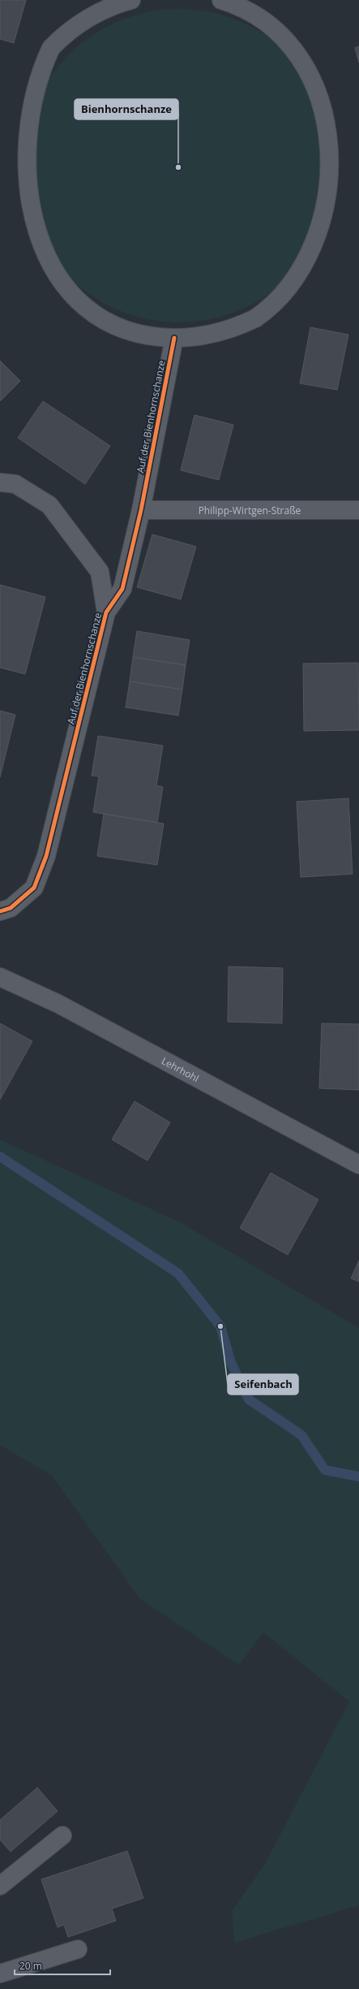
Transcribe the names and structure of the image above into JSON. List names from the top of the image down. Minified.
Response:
{"streets":{"street":["Auf der Bienhornschanze","Philipp-Wirtgen-Straße","Lehrhohl"]},"crossings":[["Auf der Bienhornschanze","Philipp-Wirtgen-Straße"]],"places":["Bienhornschanze","Seifenbach"],"scale_bar":"20 m"}
